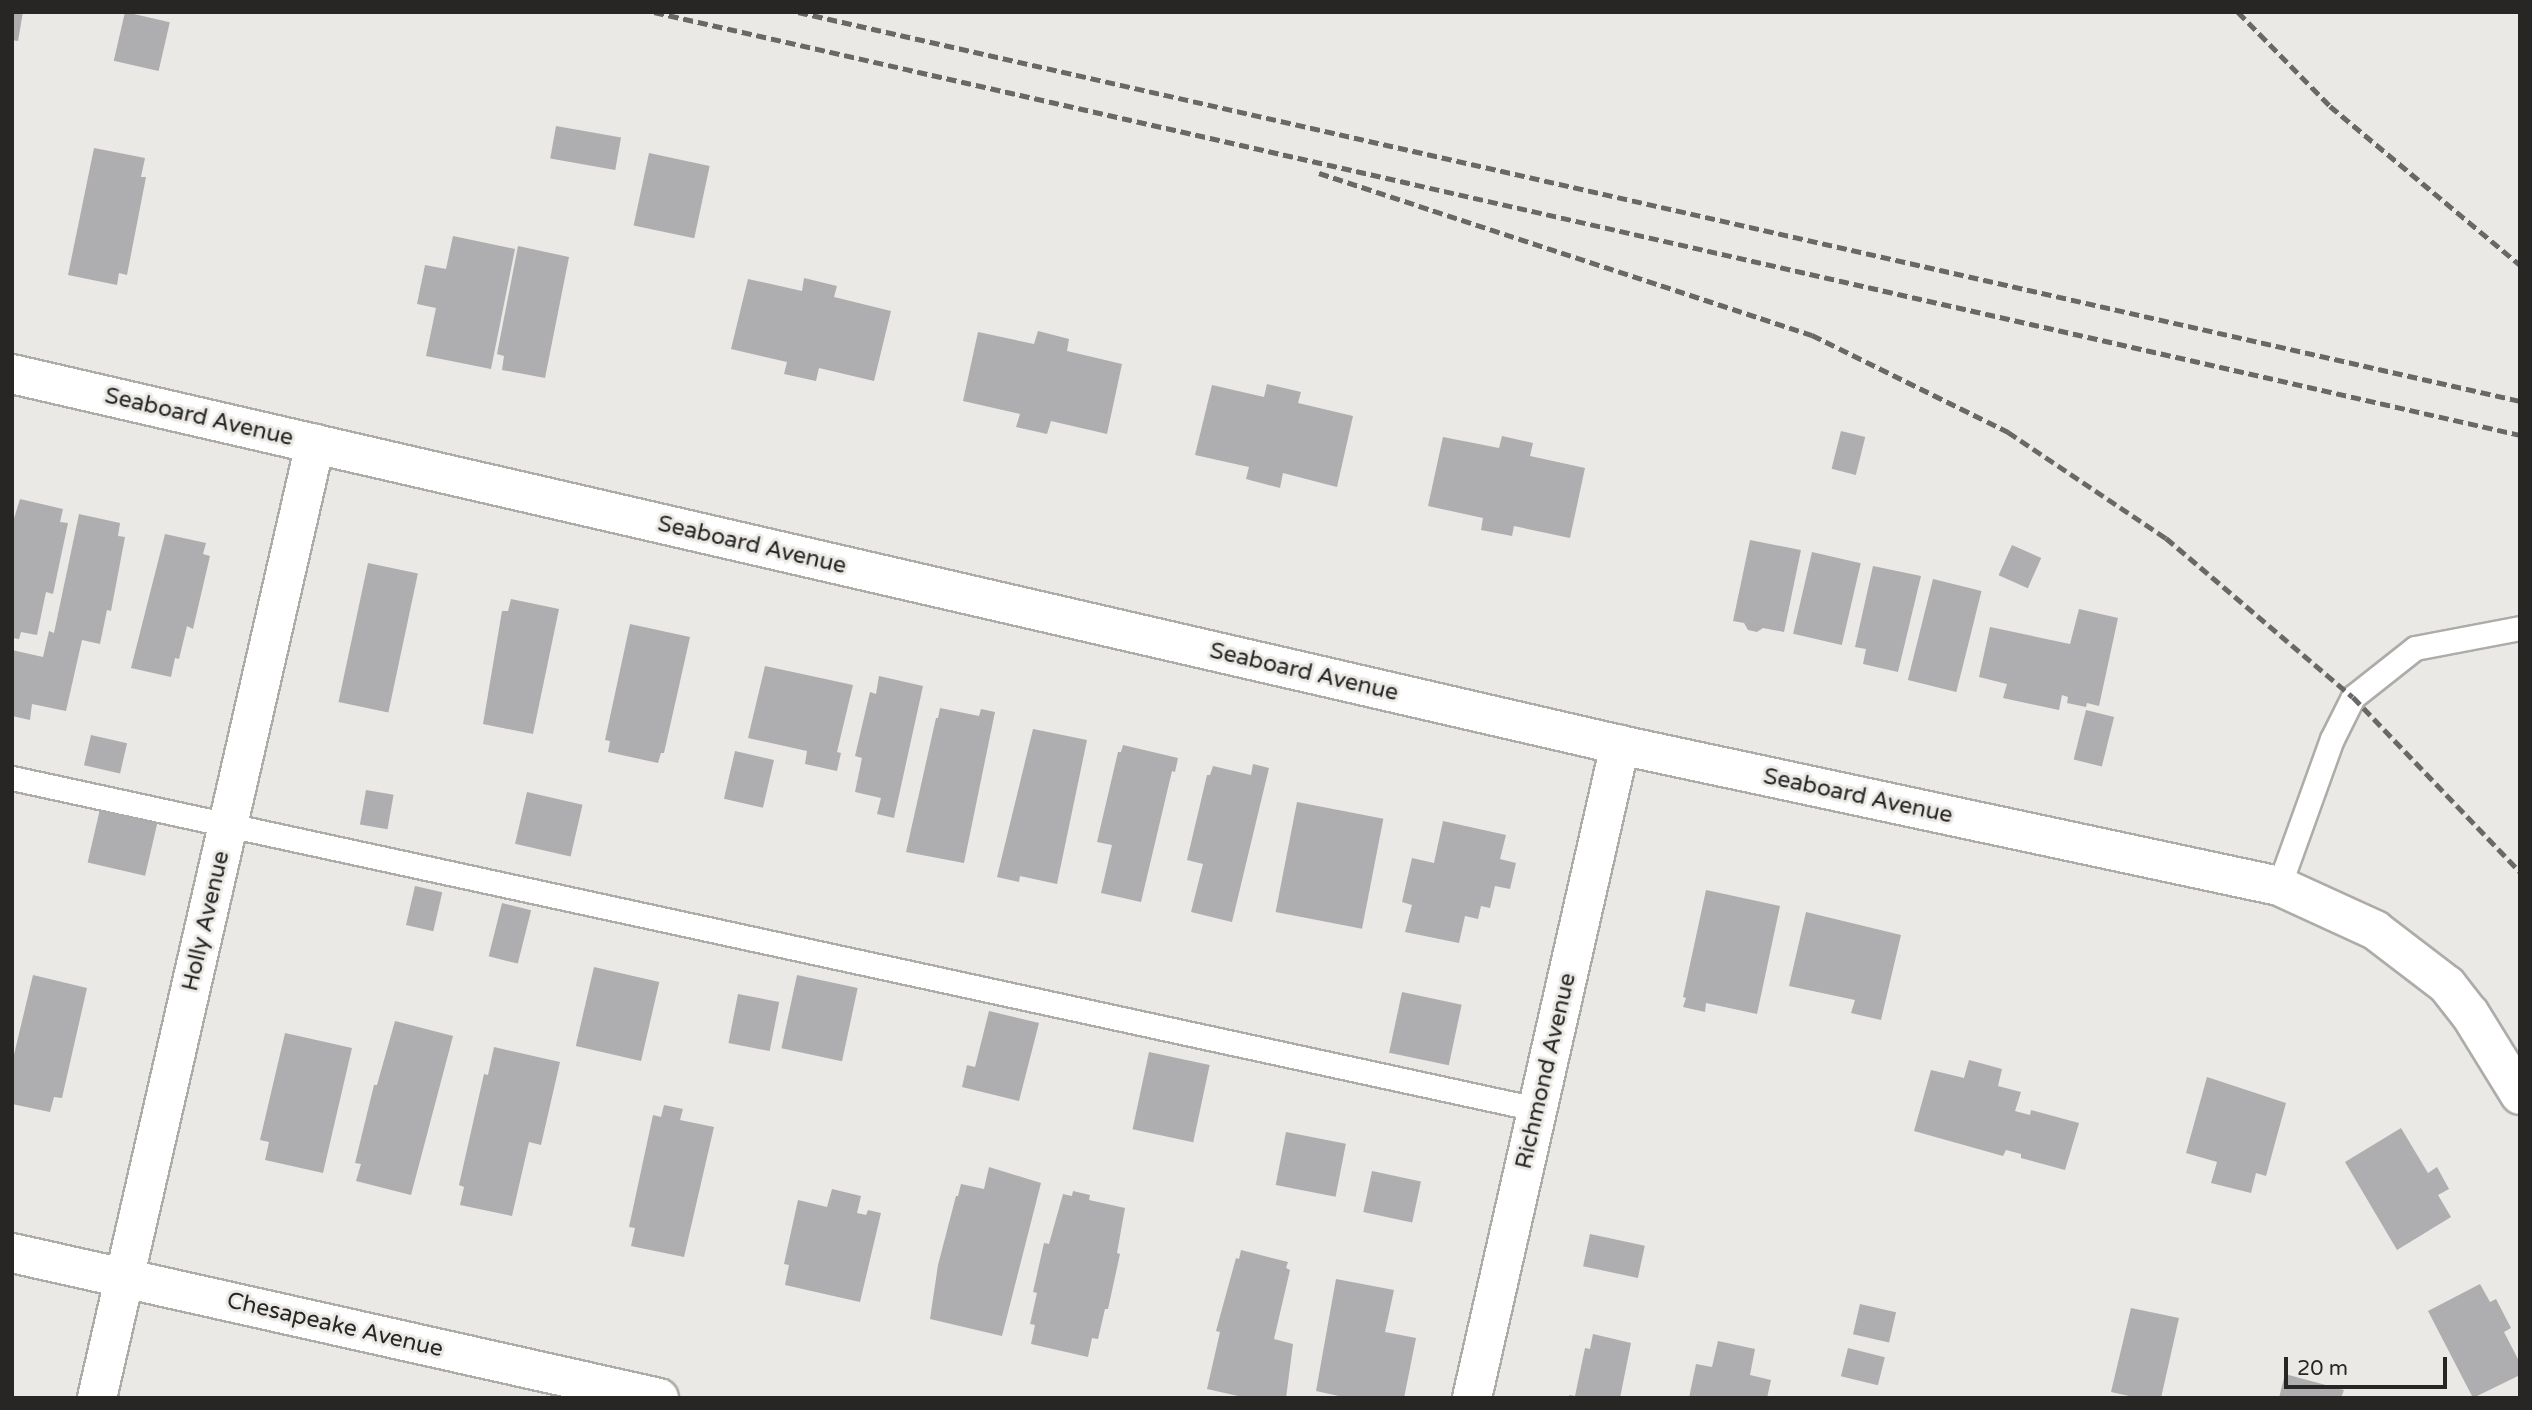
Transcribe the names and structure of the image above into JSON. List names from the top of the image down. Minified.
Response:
{"streets":{"street":["Seaboard Avenue","Holly Avenue","Richmond Avenue","Chesapeake Avenue"]},"crossings":[["Seaboard Avenue","Holly Avenue"],["Seaboard Avenue","Richmond Avenue"],["Holly Avenue","Chesapeake Avenue"]],"scale_bar":"20 m"}
